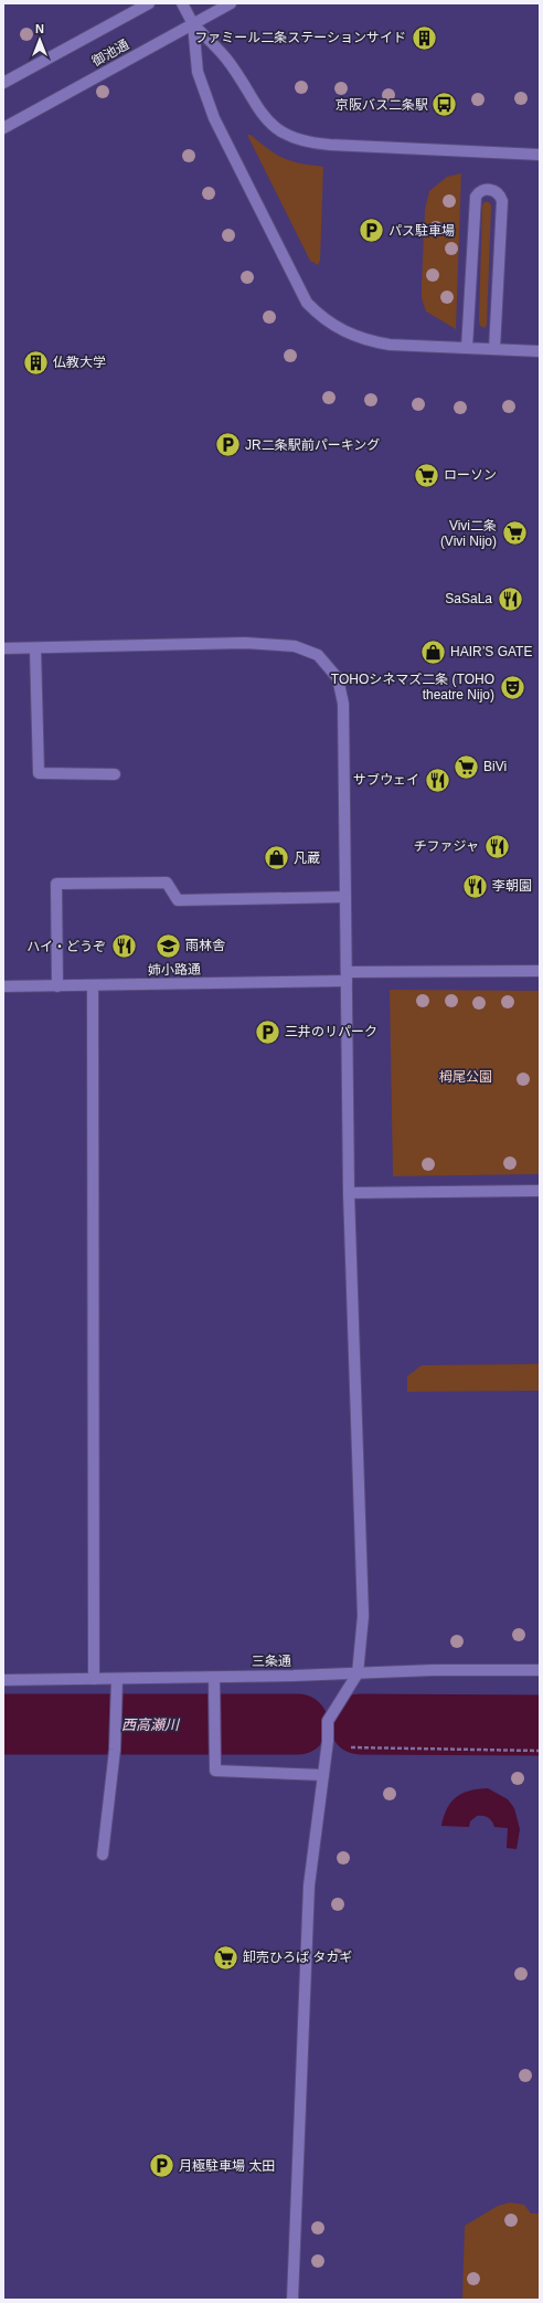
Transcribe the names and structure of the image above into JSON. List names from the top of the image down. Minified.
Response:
{"streets":{"street":["御池通","姉小路通","三条通"]},"water":["西高瀬川"],"parks":["栂尾公園"],"places":{"building":["ファミール二条ステーションサイド","仏教大学"],"bus stop":["京阪バス二条駅"],"parking":["パス駐車場","JR二条駅前パーキング","三井のリパーク","月極駐車場 太田"],"supermarket":["ローソン","Vivi二条 (Vivi Nijo)","BiVi","卸売ひろば タカギ"],"restaurant":["SaSaLa","サブウェイ","チファジャ","李朝園","ハイ・どうぞ"],"shop":["HAIR’S GATE","凡蔵"],"theatre":["TOHOシネマズ二条 (TOHO theatre Nijo)"],"school or university":["雨林舎"]},"north":"top"}
